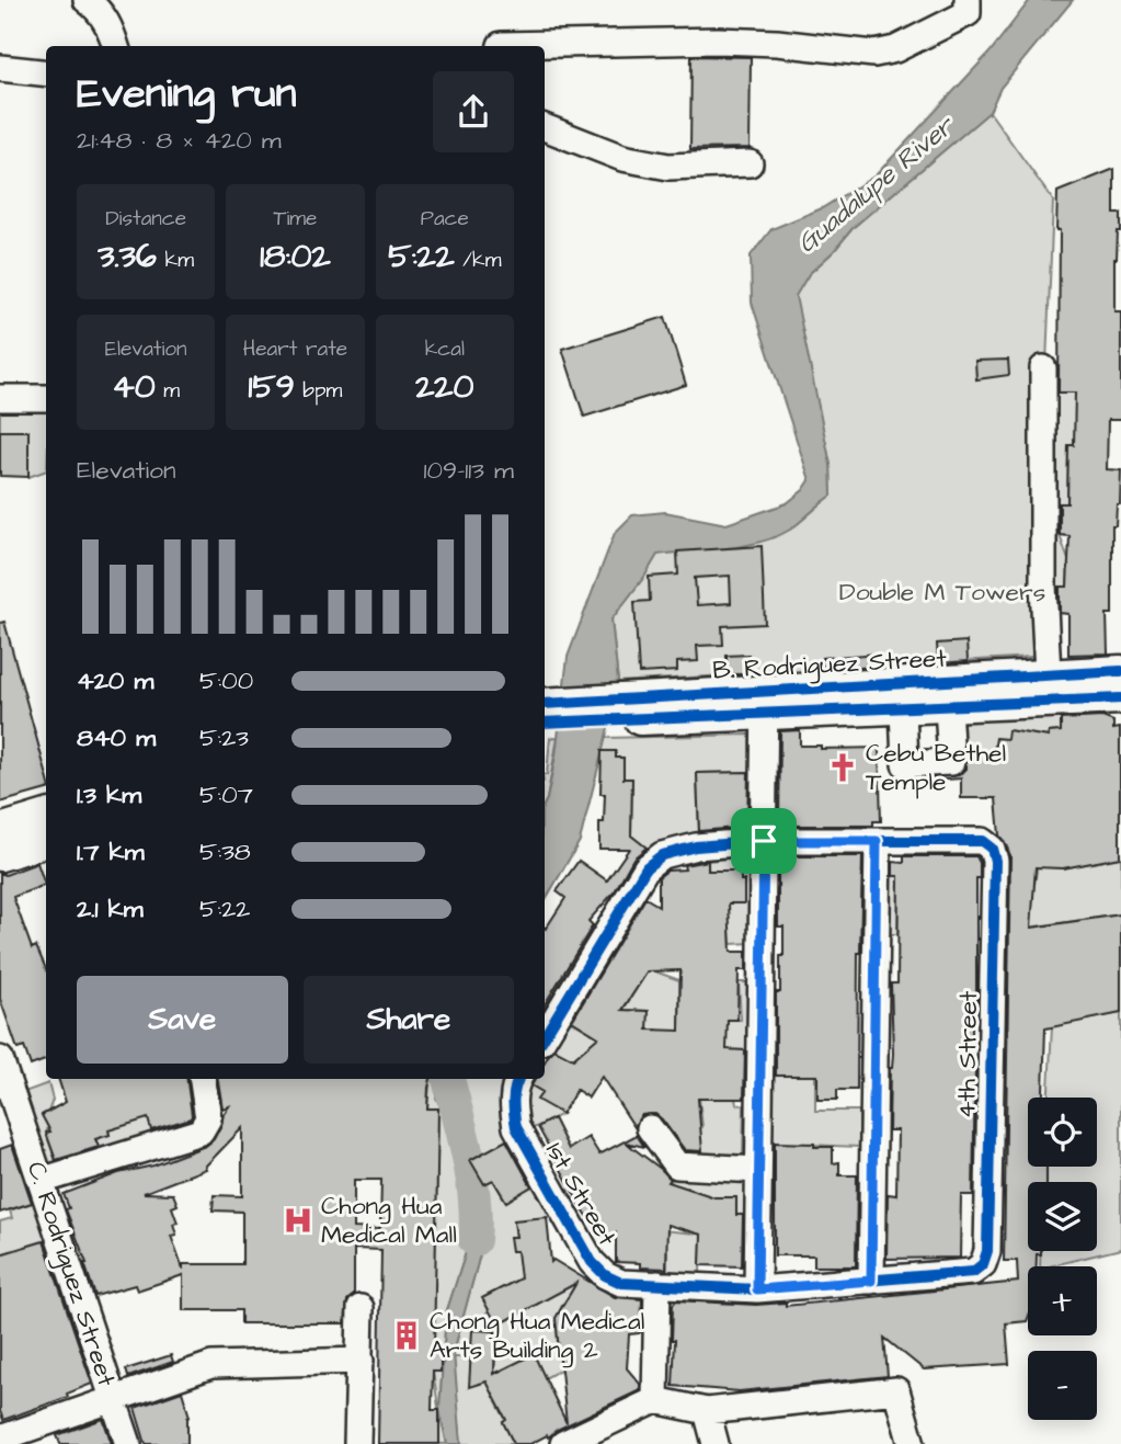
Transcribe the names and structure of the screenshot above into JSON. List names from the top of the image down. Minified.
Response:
{"streets":{"main road":["B. Rodriguez Street"],"street":["4th Street","1st Street","C. Rodriguez Street"]},"crossings":[["4th Street","1st Street"]],"water":["Guadalupe River"],"parks":["Double M Towers"],"places":{"church":["Cebu Bethel Temple"],"hospital":["Chong Hua Medical Mall"],"building":["Chong Hua Medical Arts Building 2"]},"page":{"heading":["Evening run","21:48 · 8 × 420 m"],"stats":[["Distance","3.36 km"],["Time","18:02"],["Pace","5:22 /km"],["Elevation","40 m"],["Heart rate","159 bpm"],["kcal","220"]],"chart":["Elevation","109–113 m"],"list":[{"name":"420 m","note":"5:00"},{"name":"840 m","note":"5:23"},{"name":"1.3 km","note":"5:07"},{"name":"1.7 km","note":"5:38"},{"name":"2.1 km","note":"5:22"}],"buttons":["Save","Share"],"map_buttons":["+","−"]}}
